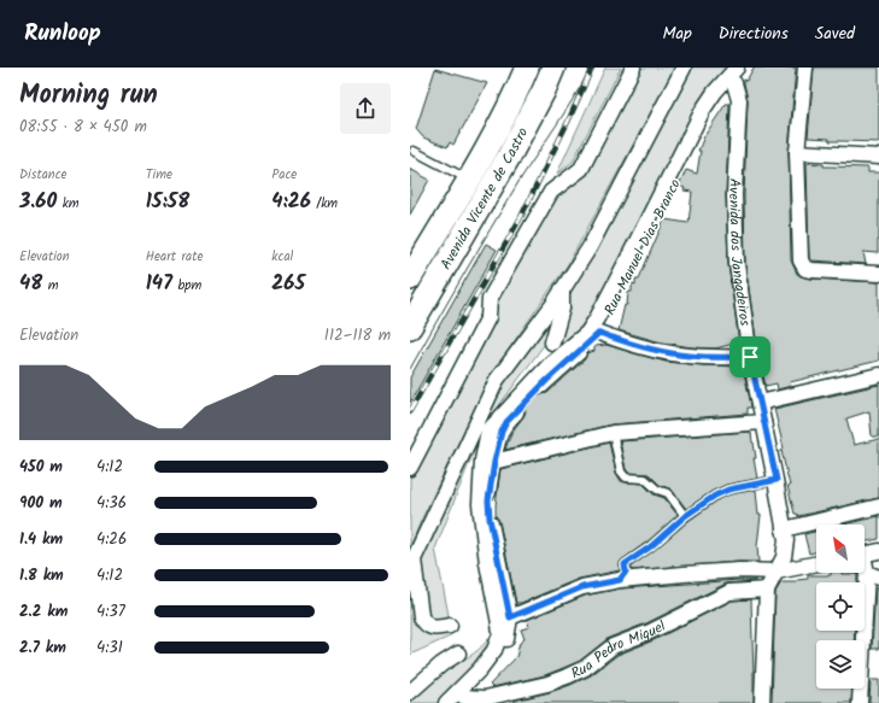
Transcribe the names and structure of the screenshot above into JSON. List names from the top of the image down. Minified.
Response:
{"streets":{"main road":["Avenida Vicente de Castro"],"street":["Rua Manuel Dias Branco","Avenida dos Jangadeiros","Rua Pedro Miguel"]},"crossings":[["Rua Manuel Dias Branco","Avenida dos Jangadeiros"],["Rua Manuel Dias Branco","Rua Pedro Miguel"],["Avenida dos Jangadeiros","Rua Pedro Miguel"]],"north":"top left","page":{"header":"Runloop","nav":["Map","Directions","Saved"],"heading":["Morning run","08:55 · 8 × 450 m"],"stats":[["Distance","3.60 km"],["Time","15:58"],["Pace","4:26 /km"],["Elevation","48 m"],["Heart rate","147 bpm"],["kcal","265"]],"chart":["Elevation","112–118 m"],"list":[{"name":"450 m","note":"4:12"},{"name":"900 m","note":"4:36"},{"name":"1.4 km","note":"4:26"},{"name":"1.8 km","note":"4:12"},{"name":"2.2 km","note":"4:37"},{"name":"2.7 km","note":"4:31"}]}}
